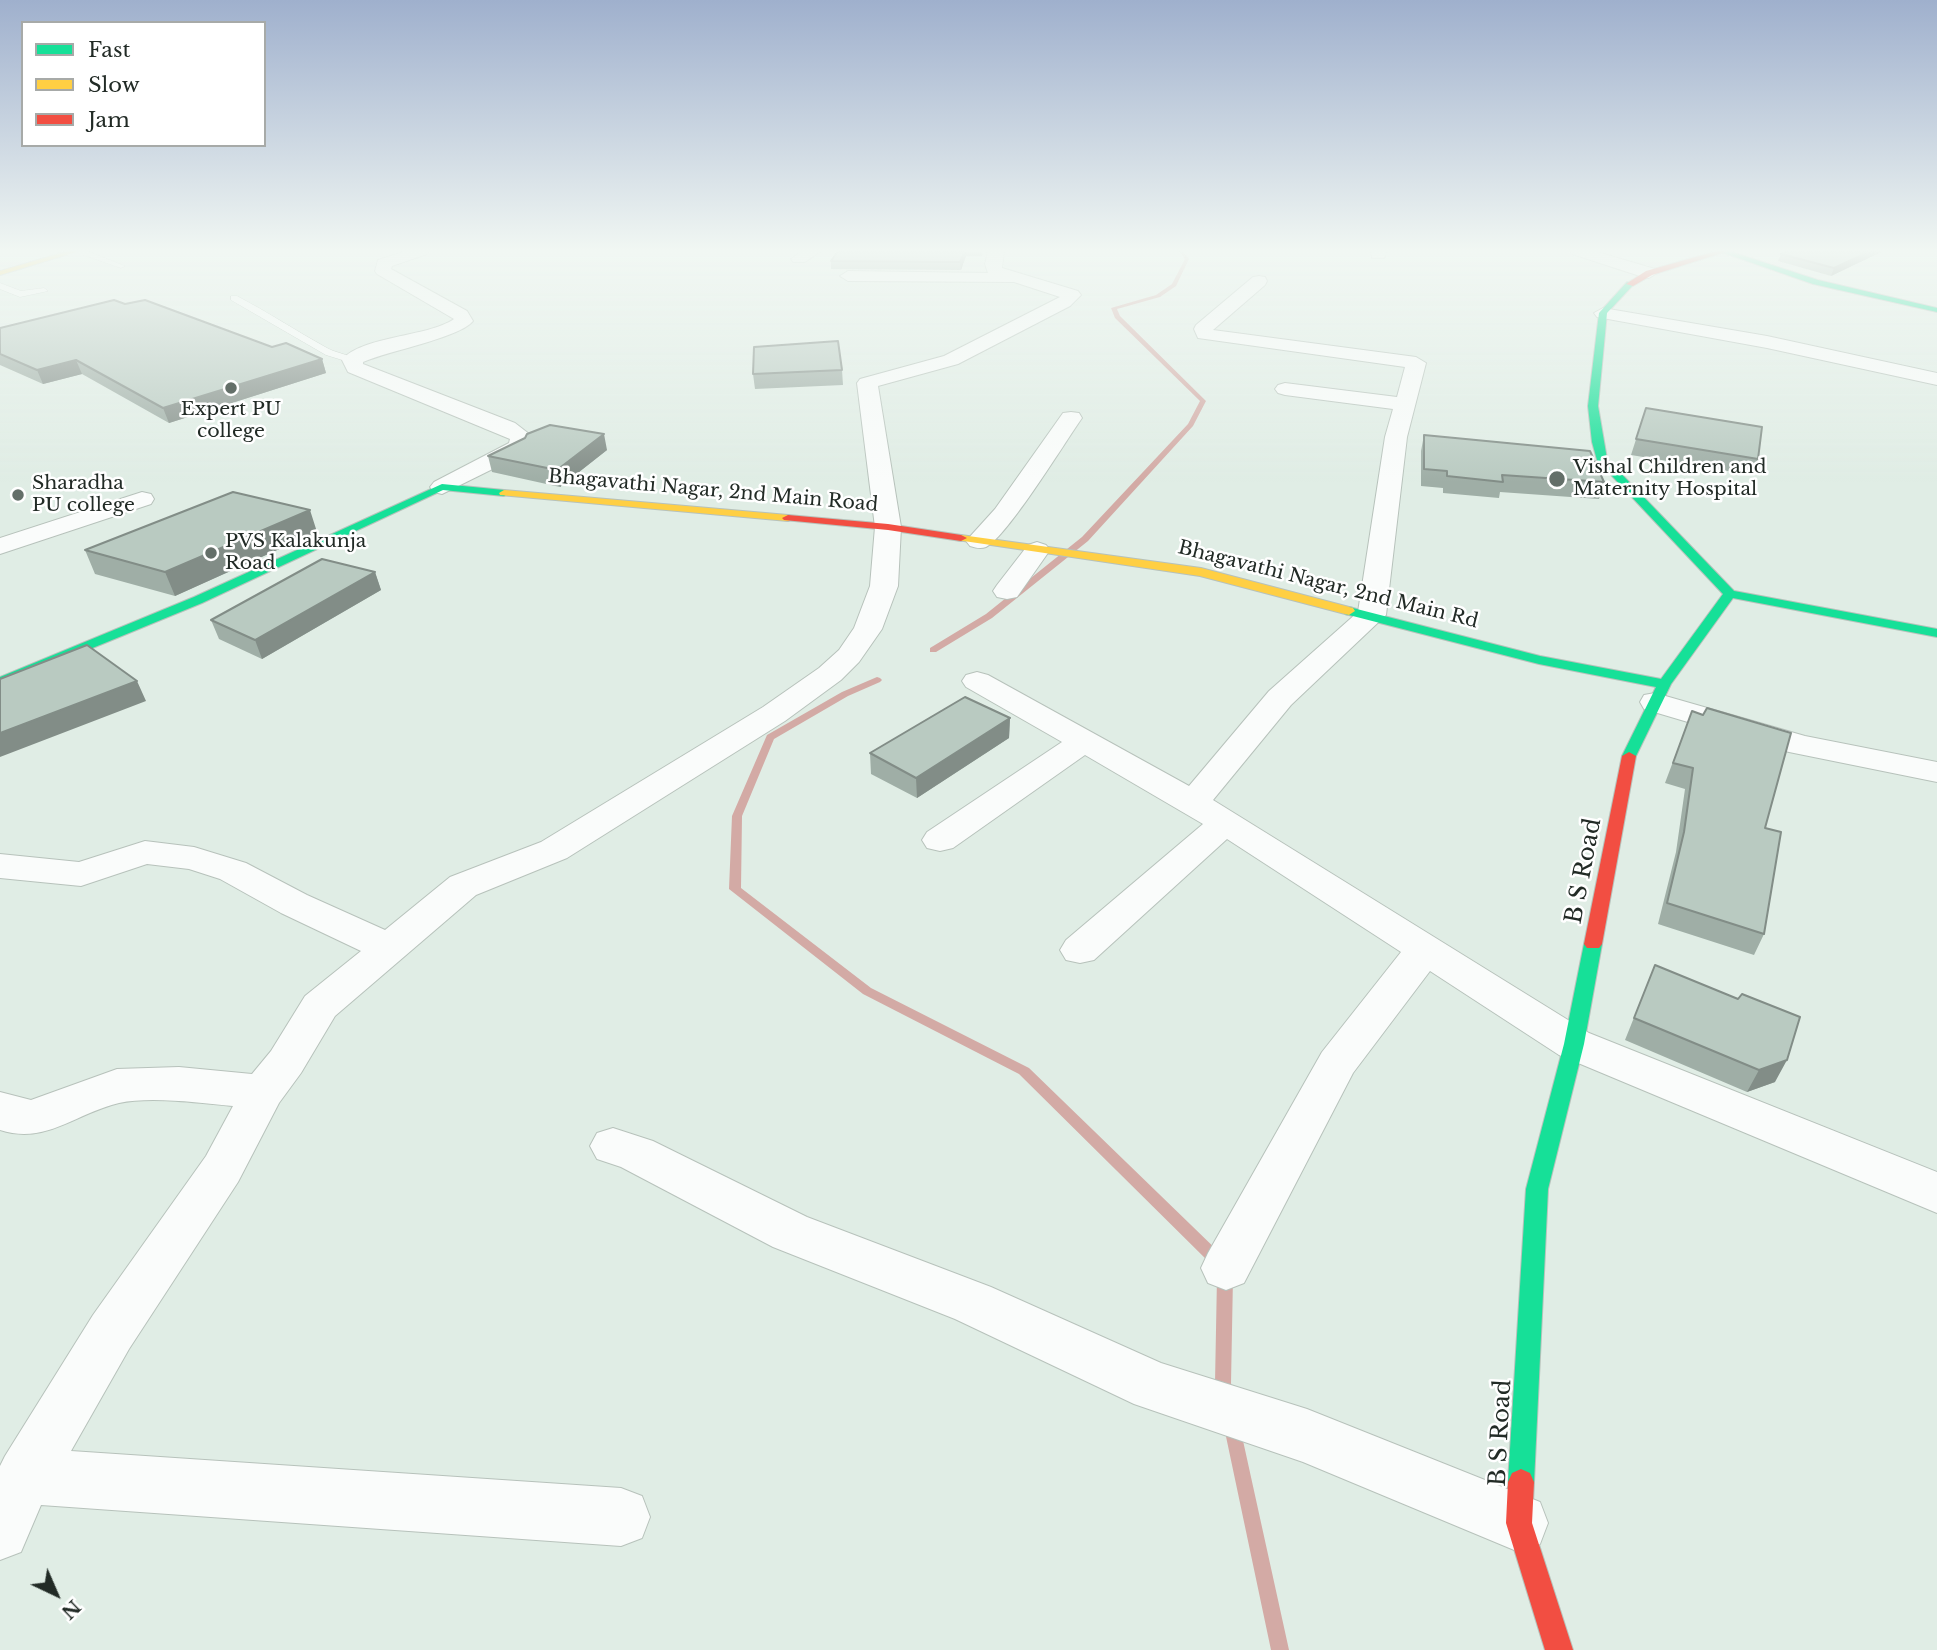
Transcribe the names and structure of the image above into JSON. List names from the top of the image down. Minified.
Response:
{"streets":{"street":["Bhagavathi Nagar, 2nd Main Road","Bhagavathi Nagar, 2nd Main Rd","B S Road"]},"crossings":[["Bhagavathi Nagar, 2nd Main Road","Bhagavathi Nagar, 2nd Main Rd"],["Bhagavathi Nagar, 2nd Main Rd","B S Road"]],"places":["Expert PU college","Vishal Children and Maternity Hospital","Sharadha PU college","PVS Kalakunja Road"],"legend":["Fast","Slow","Jam"],"north":"bottom right"}
